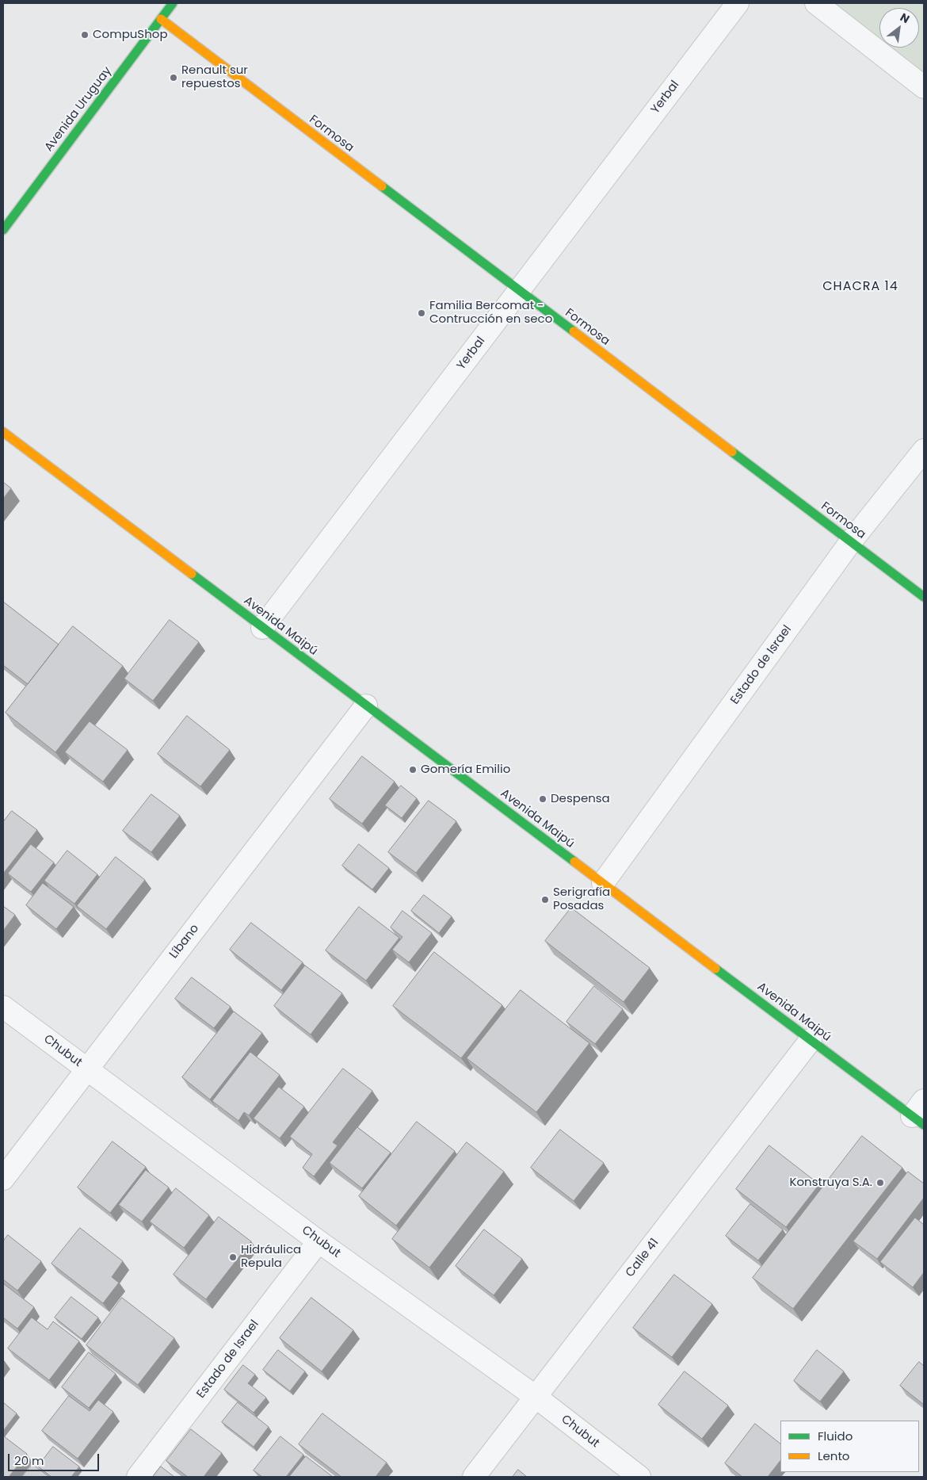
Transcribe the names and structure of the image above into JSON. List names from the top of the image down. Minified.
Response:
{"streets":{"main road":["Avenida Uruguay","Formosa","Avenida Maipú"],"street":["Yerbal","Estado de Israel","Líbano","Chubut","Calle 41"]},"crossings":[["Yerbal","Formosa"],["Yerbal","Avenida Maipú"],["Avenida Uruguay","Formosa"],["Formosa","Estado de Israel"],["Avenida Maipú","Estado de Israel"],["Avenida Maipú","Líbano"],["Avenida Maipú","Calle 41"],["Estado de Israel","Chubut"],["Líbano","Chubut"],["Chubut","Calle 41"]],"districts":["CHACRA 14"],"places":["CompuShop","Renault sur repuestos","Familia Bercomat - Contrucción en seco","Gomería Emilio","Despensa","Serigrafía Posadas","Konstruya S.A.","Hidráulica Repula"],"legend":["Fluido","Lento"],"scale_bar":"20 m","north":"top right"}
